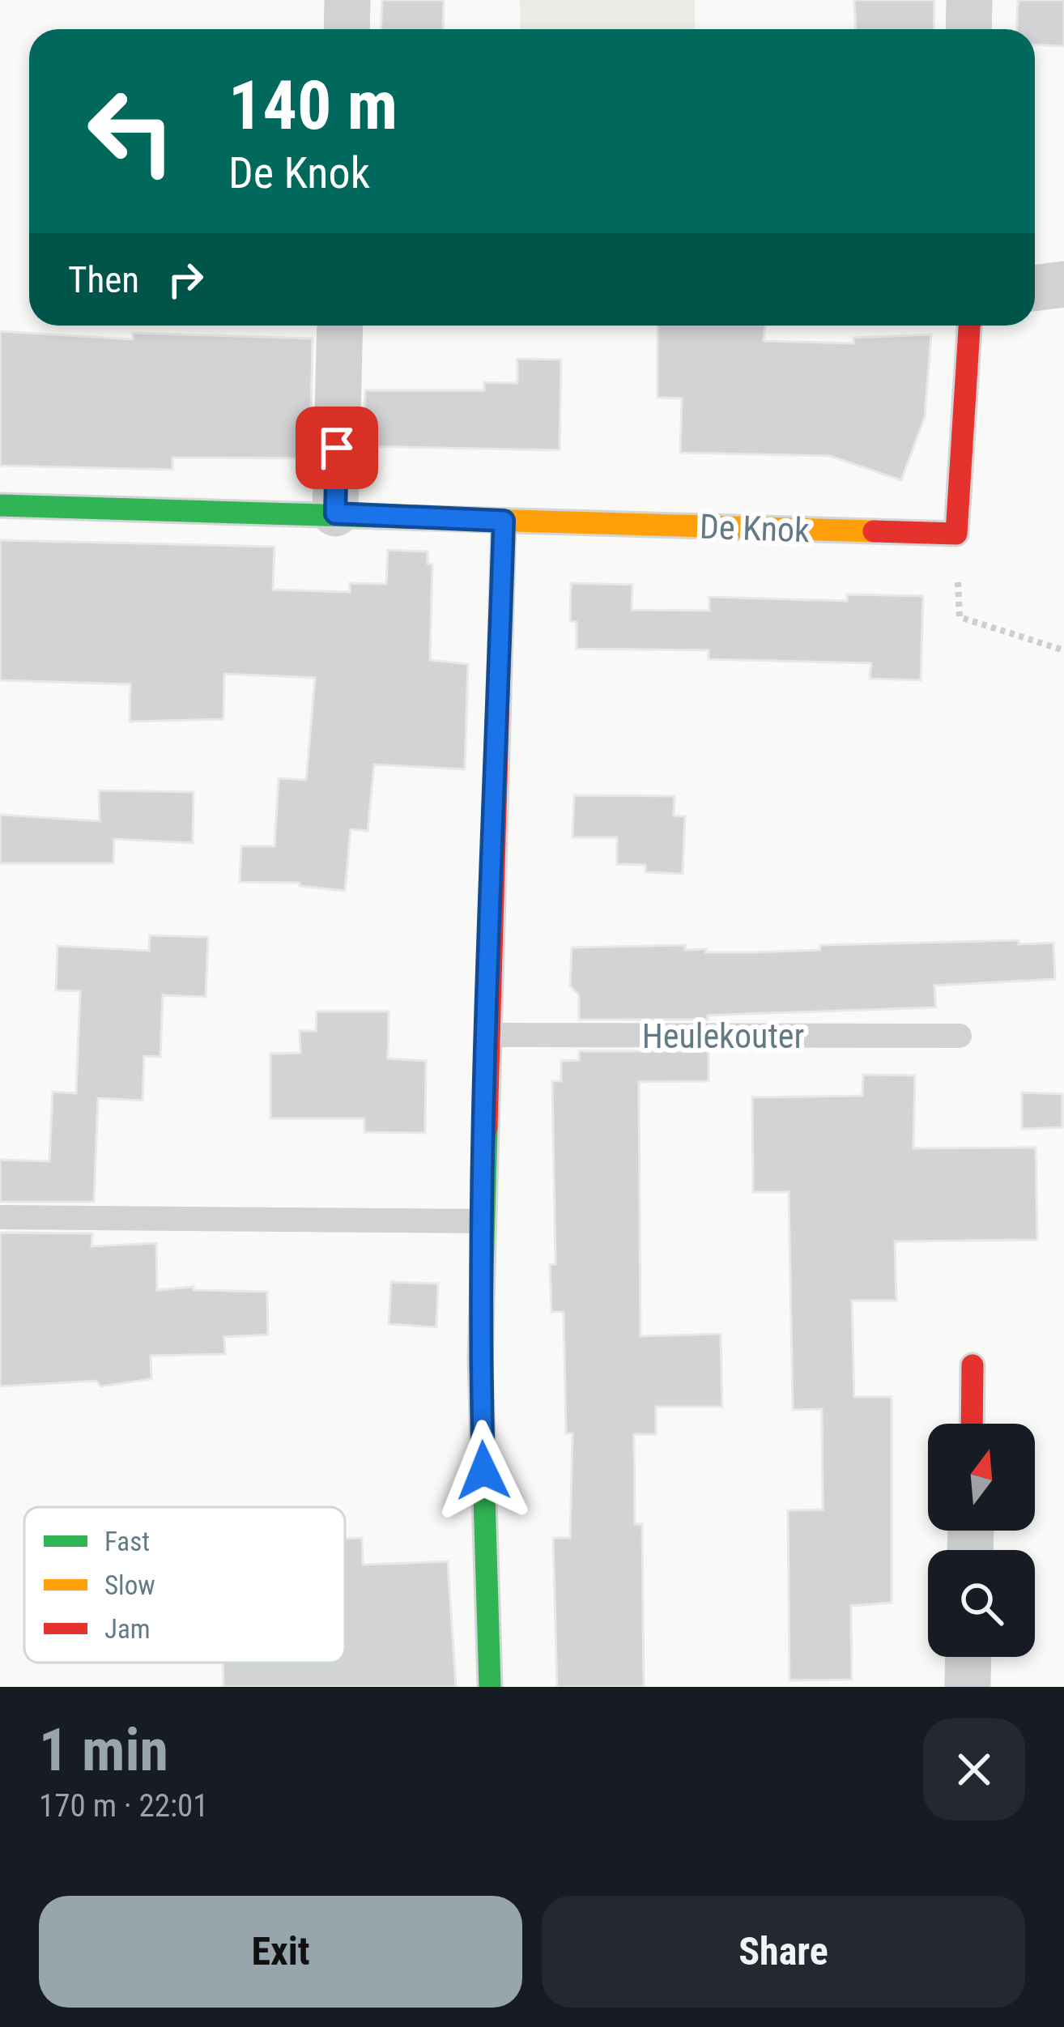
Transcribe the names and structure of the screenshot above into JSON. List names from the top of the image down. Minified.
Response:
{"streets":{"street":["De Knok"],"lane":["Heulekouter"]},"legend":["Fast","Slow","Jam"],"north":"top","page":{"turn":["140 m","De Knok"],"then":"Then","heading":["1 min","170 m · 22:01"],"buttons":["Exit","Share"]}}
